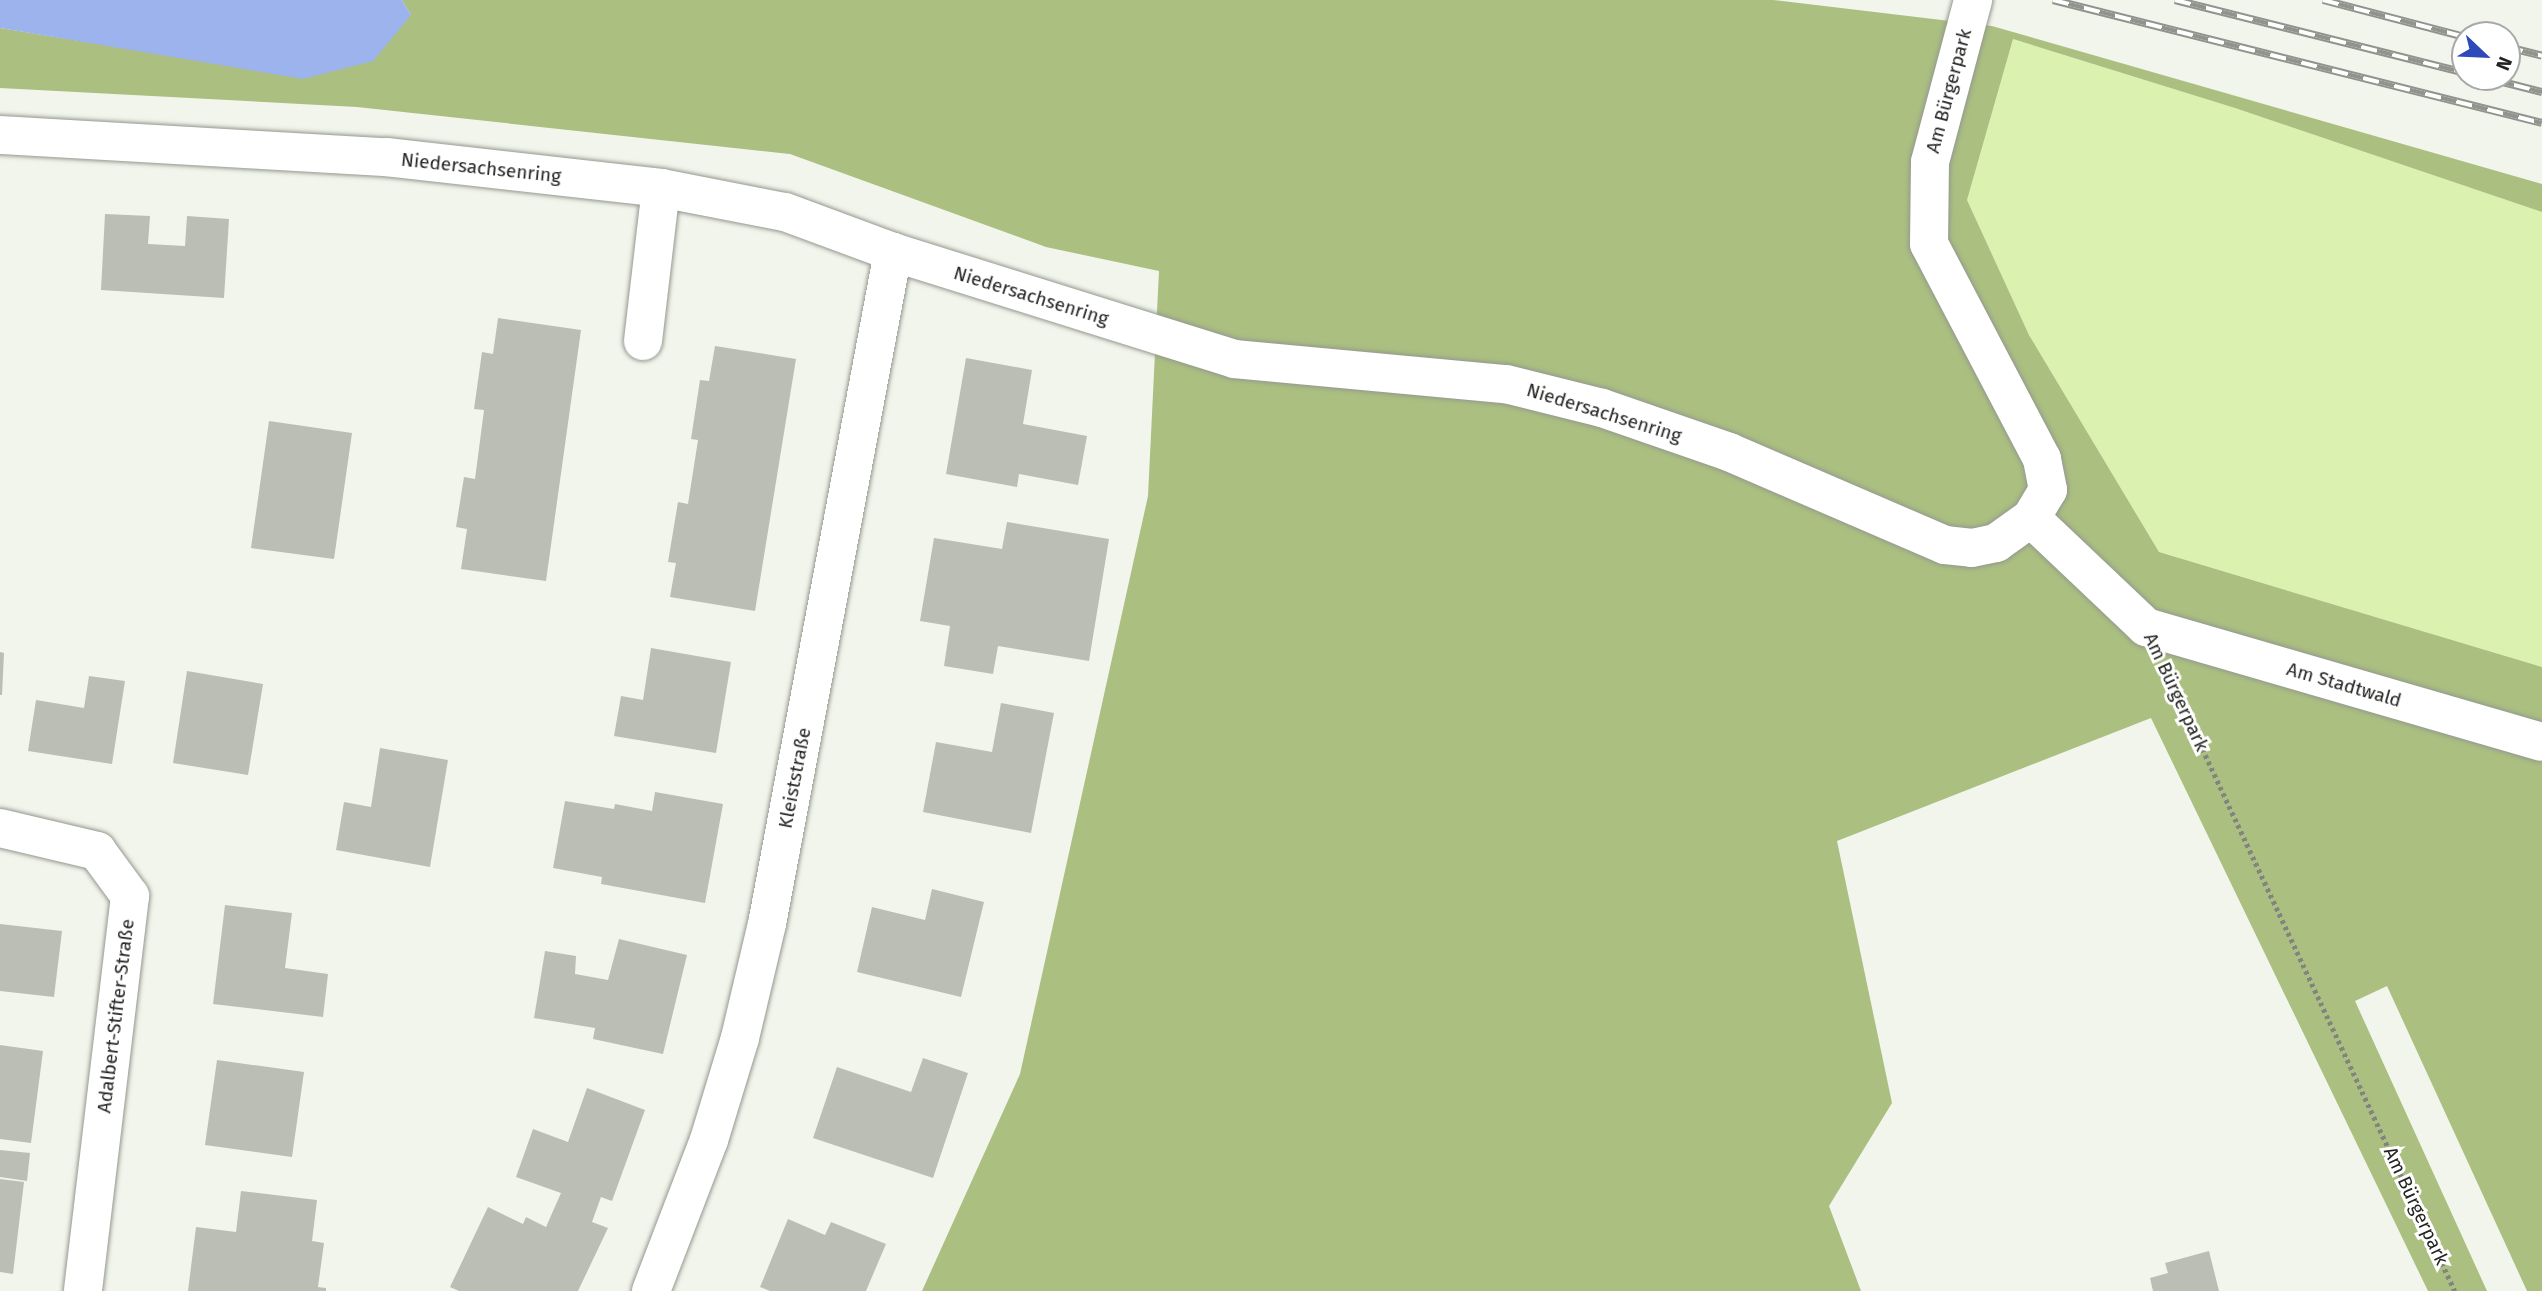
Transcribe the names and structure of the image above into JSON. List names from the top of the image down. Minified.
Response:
{"streets":{"street":["Am Bürgerpark","Niedersachsenring","Am Stadtwald","Kleiststraße","Adalbert-Stifter-Straße"]},"crossings":[["Am Bürgerpark","Niedersachsenring"],["Am Bürgerpark","Am Stadtwald"],["Niedersachsenring","Kleiststraße"]],"north":"bottom right"}
